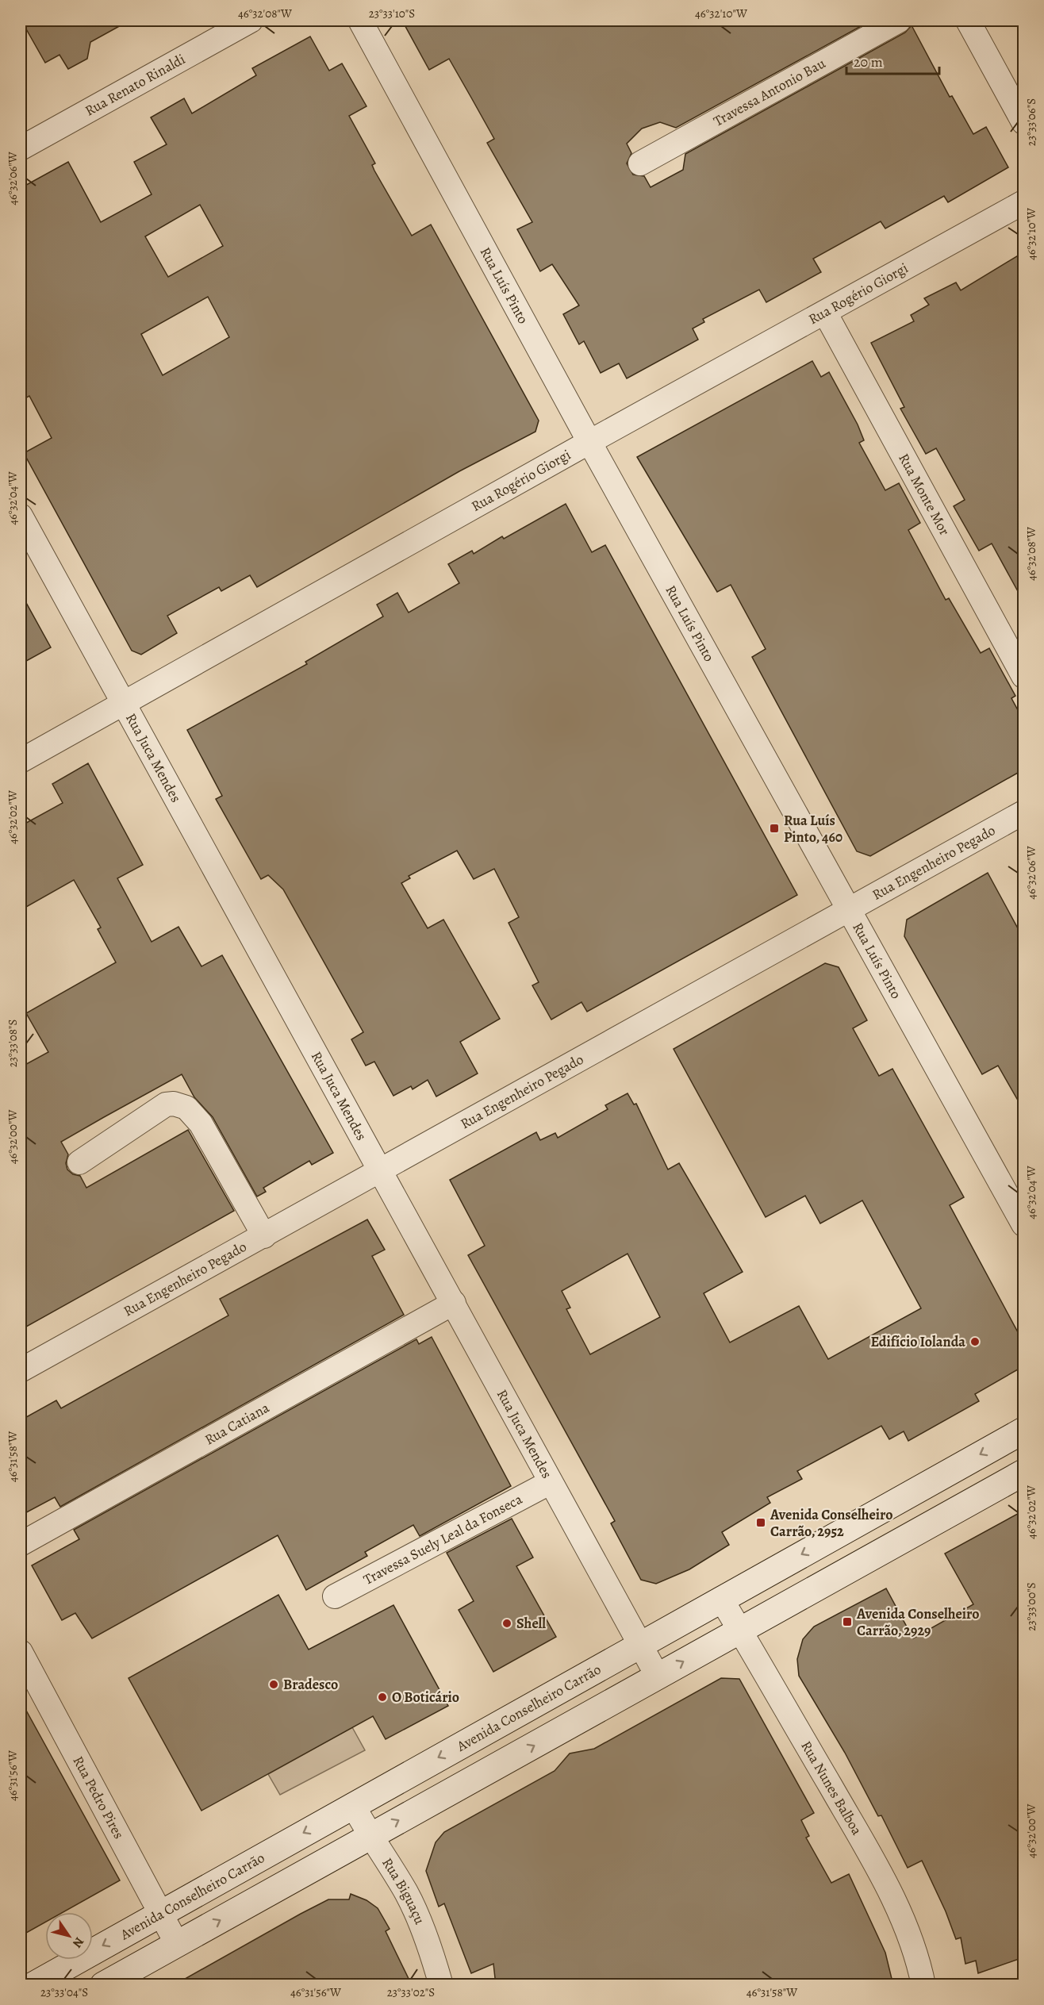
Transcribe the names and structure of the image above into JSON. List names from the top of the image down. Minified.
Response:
{"streets":{"main road":["Avenida Conselheiro Carrão"],"street":["Rua Renato Rinaldi","Travessa Antonio Bau","Rua Luís Pinto","Rua Rogério Giorgi","Rua Monte Mor","Rua Juca Mendes","Rua Engenheiro Pegado","Rua Catiana","Travessa Suely Leal da Fonseca","Rua Nunes Balboa","Rua Pedro Pires","Rua Biguaçu"]},"crossings":[["Rua Luís Pinto","Rua Rogério Giorgi"],["Rua Luís Pinto","Rua Engenheiro Pegado"],["Rua Rogério Giorgi","Rua Monte Mor"],["Rua Rogério Giorgi","Rua Juca Mendes"],["Rua Juca Mendes","Rua Engenheiro Pegado"],["Rua Juca Mendes","Rua Catiana"],["Rua Juca Mendes","Travessa Suely Leal da Fonseca"],["Rua Juca Mendes","Avenida Conselheiro Carrão"],["Avenida Conselheiro Carrão","Rua Nunes Balboa"],["Avenida Conselheiro Carrão","Rua Pedro Pires"],["Avenida Conselheiro Carrão","Rua Biguaçu"]],"places":{"transit":["Rua Luís Pinto, 460","Avenida Conselheiro Carrão, 2952","Avenida Conselheiro Carrão, 2929"],"other":["Edifício Iolanda","Shell","Bradesco","O Boticário"]},"scale_bar":"20 m","north":"bottom right","coordinates":["46°32'08\"W","23°33'10\"S","46°32'10\"W","23°33'06\"S","46°32'06\"W","46°32'04\"W","46°32'02\"W","23°33'08\"S","46°32'00\"W","46°31'58\"W","23°33'00\"S","46°31'56\"W","23°33'04\"S","23°33'02\"S"]}
